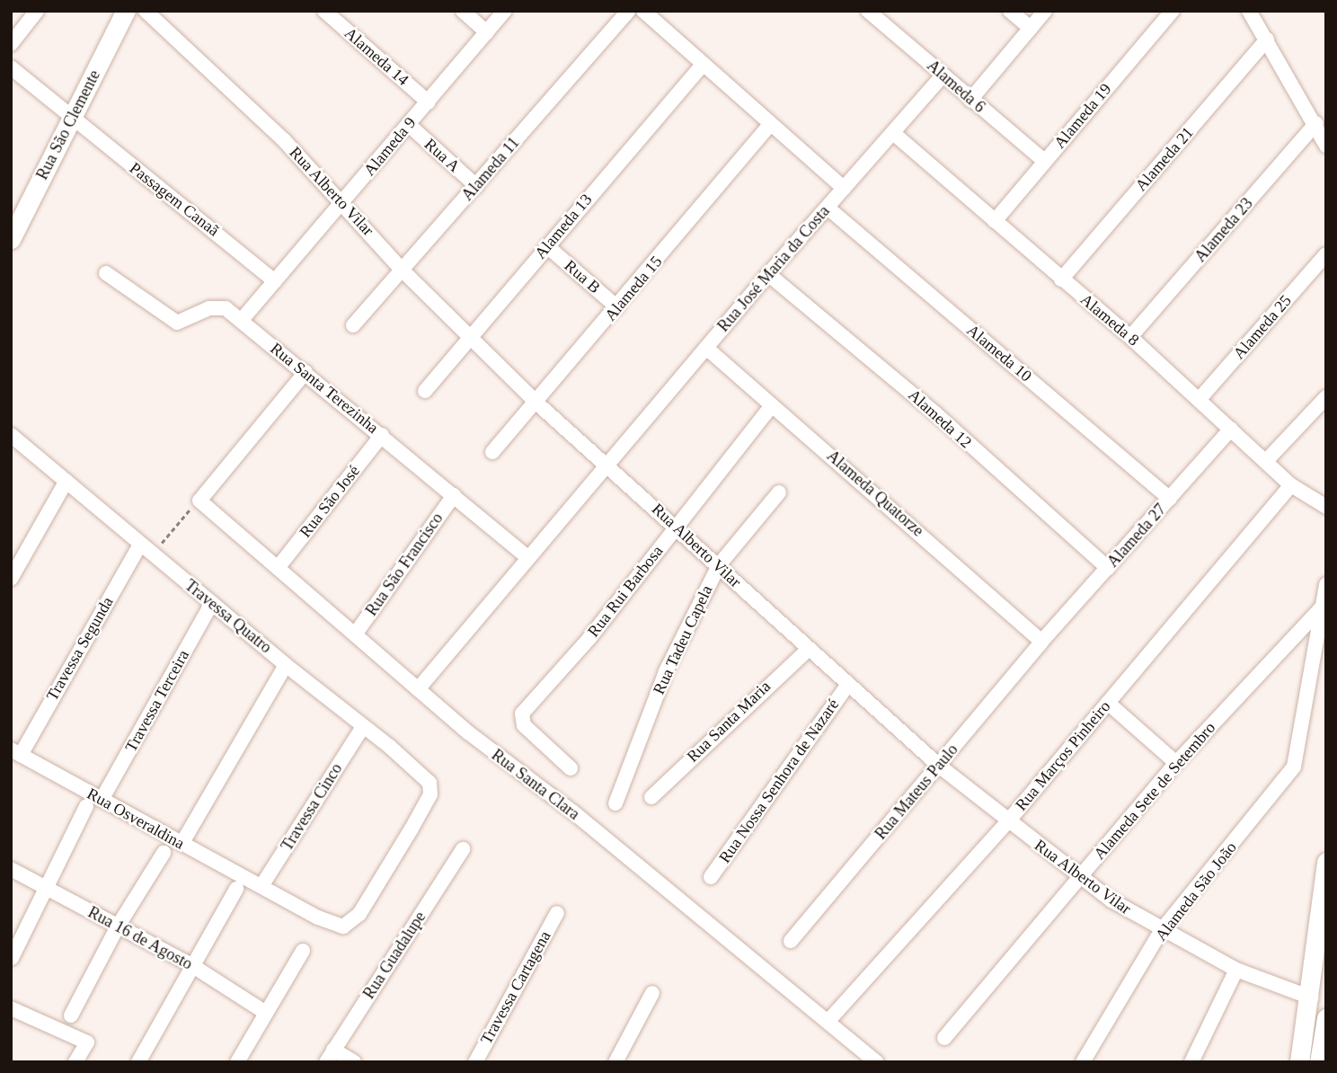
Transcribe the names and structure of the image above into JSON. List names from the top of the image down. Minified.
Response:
{"streets":{"main road":["Rua São Clemente"],"street":["Alameda 14","Alameda 6","Alameda 19","Alameda 9","Rua A","Alameda 21","Alameda 11","Rua Alberto Vilar","Passagem Canaã","Alameda 13","Alameda 23","Rua José Maria da Costa","Rua B","Alameda 15","Alameda 8","Alameda 25","Alameda 10","Rua Santa Terezinha","Alameda 12","Alameda Quatorze","Rua São José","Alameda 27","Rua São Francisco","Rua Rui Barbosa","Travessa Quatro","Rua Tadeu Capela","Travessa Segunda","Travessa Terceira","Rua Santa Maria","Rua Marços Pinheiro","Rua Nossa Senhora de Nazaré","Rua Santa Clara","Alameda Sete de Setembro","Rua Mateus Paulo","Travessa Cinco","Rua Osveraldina","Alameda São João","Rua 16 de Agosto","Rua Guadalupe","Travessa Cartagena"]},"crossings":[["Alameda 14","Alameda 9"],["Alameda 6","Alameda 19"],["Alameda 6","Rua José Maria da Costa"],["Alameda 19","Alameda 8"],["Rua São Clemente","Passagem Canaã"],["Alameda 9","Rua A"],["Alameda 9","Rua Alberto Vilar"],["Alameda 9","Passagem Canaã"],["Alameda 9","Rua Santa Terezinha"],["Rua A","Alameda 11"],["Alameda 21","Alameda 8"],["Alameda 11","Rua Alberto Vilar"],["Rua Alberto Vilar","Alameda 13"],["Rua Alberto Vilar","Rua José Maria da Costa"],["Rua Alberto Vilar","Alameda 15"],["Rua Alberto Vilar","Rua Rui Barbosa"],["Rua Alberto Vilar","Rua Tadeu Capela"],["Rua Alberto Vilar","Rua Santa Maria"],["Rua Alberto Vilar","Rua Marços Pinheiro"],["Rua Alberto Vilar","Rua Nossa Senhora de Nazaré"],["Rua Alberto Vilar","Alameda Sete de Setembro"],["Rua Alberto Vilar","Rua Mateus Paulo"],["Rua Alberto Vilar","Alameda São João"],["Alameda 13","Rua B"],["Alameda 23","Alameda 8"],["Rua José Maria da Costa","Alameda 8"],["Rua José Maria da Costa","Alameda 10"],["Rua José Maria da Costa","Alameda 12"],["Rua José Maria da Costa","Alameda Quatorze"],["Rua B","Alameda 15"],["Alameda 8","Alameda 25"],["Alameda 8","Alameda 27"],["Alameda 8","Rua Marços Pinheiro"],["Alameda 10","Alameda 27"],["Rua Santa Terezinha","Rua São José"],["Rua Santa Terezinha","Rua São Francisco"],["Alameda 12","Alameda 27"],["Alameda Quatorze","Alameda 27"],["Alameda Quatorze","Rua Rui Barbosa"],["Alameda Quatorze","Rua Mateus Paulo"],["Rua São José","Rua Santa Clara"],["Alameda 27","Rua Mateus Paulo"],["Rua São Francisco","Rua Santa Clara"],["Travessa Quatro","Travessa Segunda"],["Travessa Quatro","Travessa Terceira"],["Travessa Quatro","Rua Osveraldina"],["Travessa Segunda","Rua Osveraldina"],["Travessa Terceira","Rua Osveraldina"],["Rua Marços Pinheiro","Rua Santa Clara"],["Alameda Sete de Setembro","Alameda São João"],["Travessa Cinco","Rua Osveraldina"]]}
